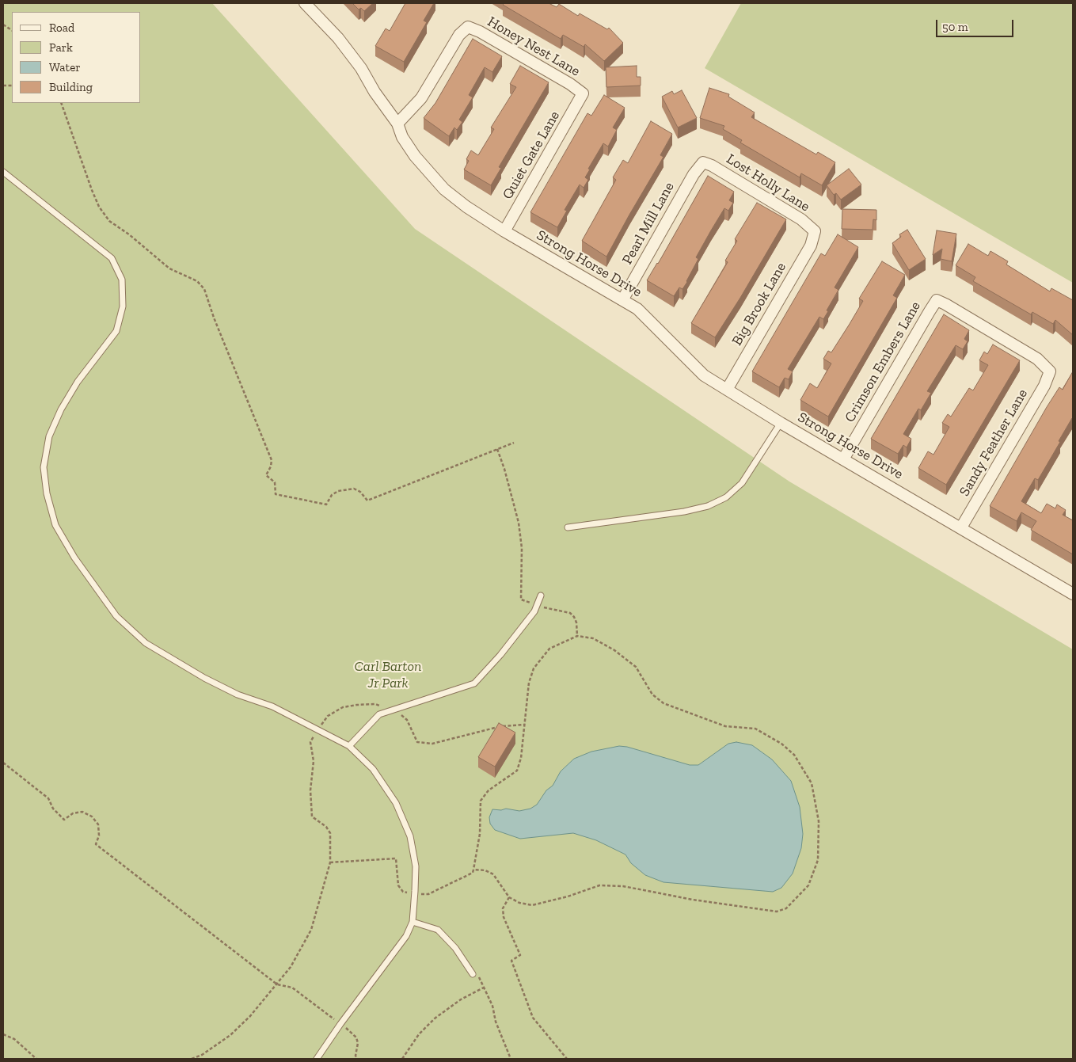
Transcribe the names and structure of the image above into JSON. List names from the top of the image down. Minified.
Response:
{"streets":{"street":["Honey Nest Lane","Quiet Gate Lane","Lost Holly Lane","Pearl Mill Lane","Strong Horse Drive","Big Brook Lane","Crimson Embers Lane","Sandy Feather Lane"]},"crossings":[["Honey Nest Lane","Quiet Gate Lane"],["Honey Nest Lane","Strong Horse Drive"],["Quiet Gate Lane","Strong Horse Drive"],["Lost Holly Lane","Pearl Mill Lane"],["Lost Holly Lane","Big Brook Lane"],["Pearl Mill Lane","Strong Horse Drive"],["Strong Horse Drive","Big Brook Lane"],["Strong Horse Drive","Crimson Embers Lane"],["Strong Horse Drive","Sandy Feather Lane"],["Crimson Embers Lane","Sandy Feather Lane"]],"parks":["Carl Barton Jr Park"],"legend":["Road","Park","Water","Building"],"scale_bar":"50 m"}
